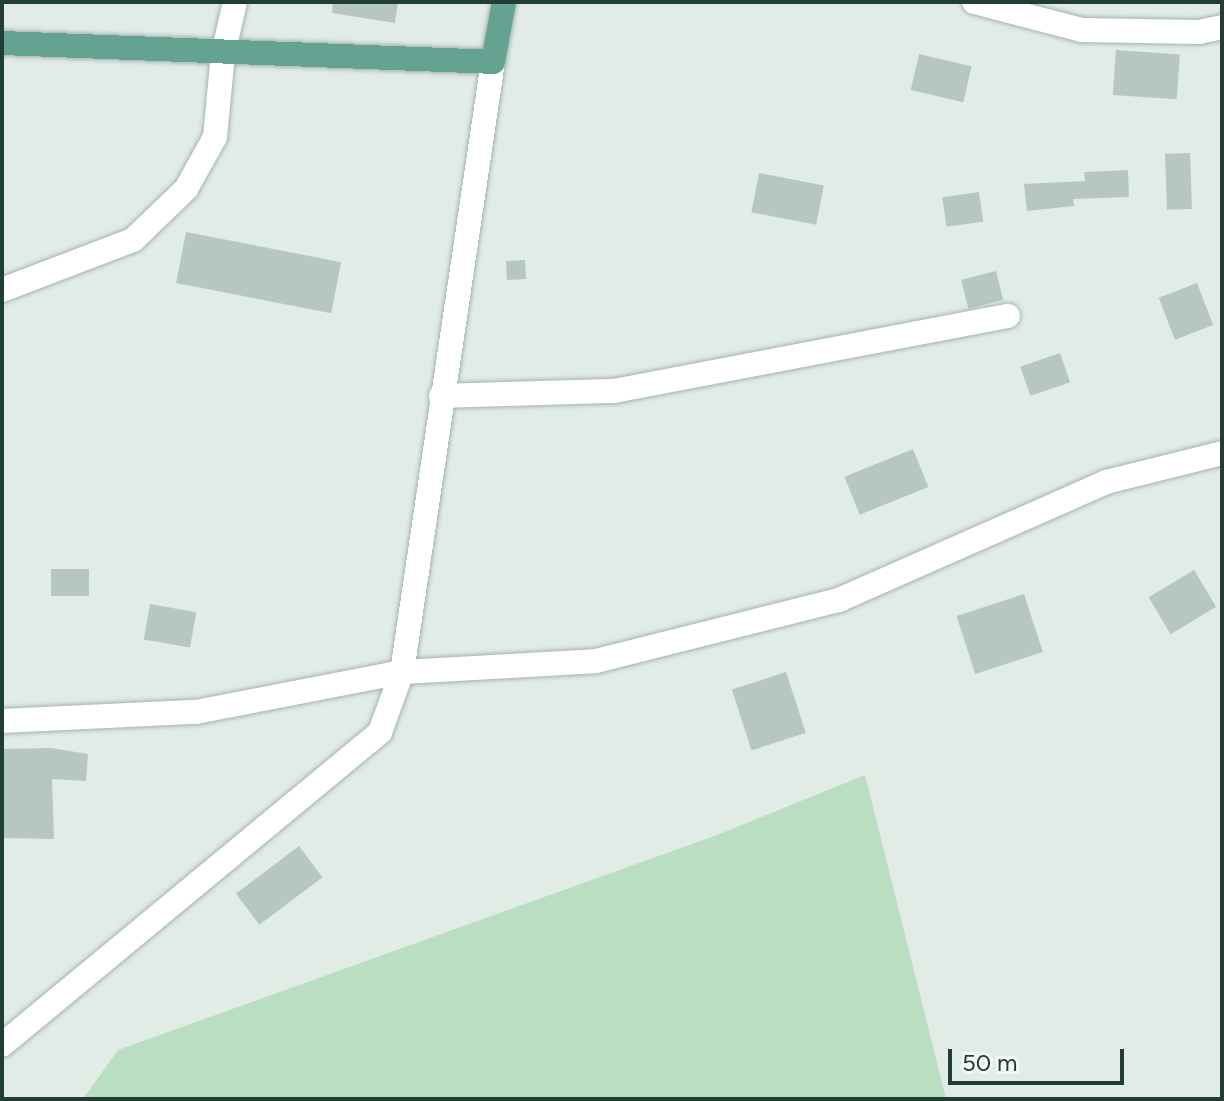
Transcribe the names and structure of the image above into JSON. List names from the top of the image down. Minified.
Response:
{"scale_bar":"50 m"}
